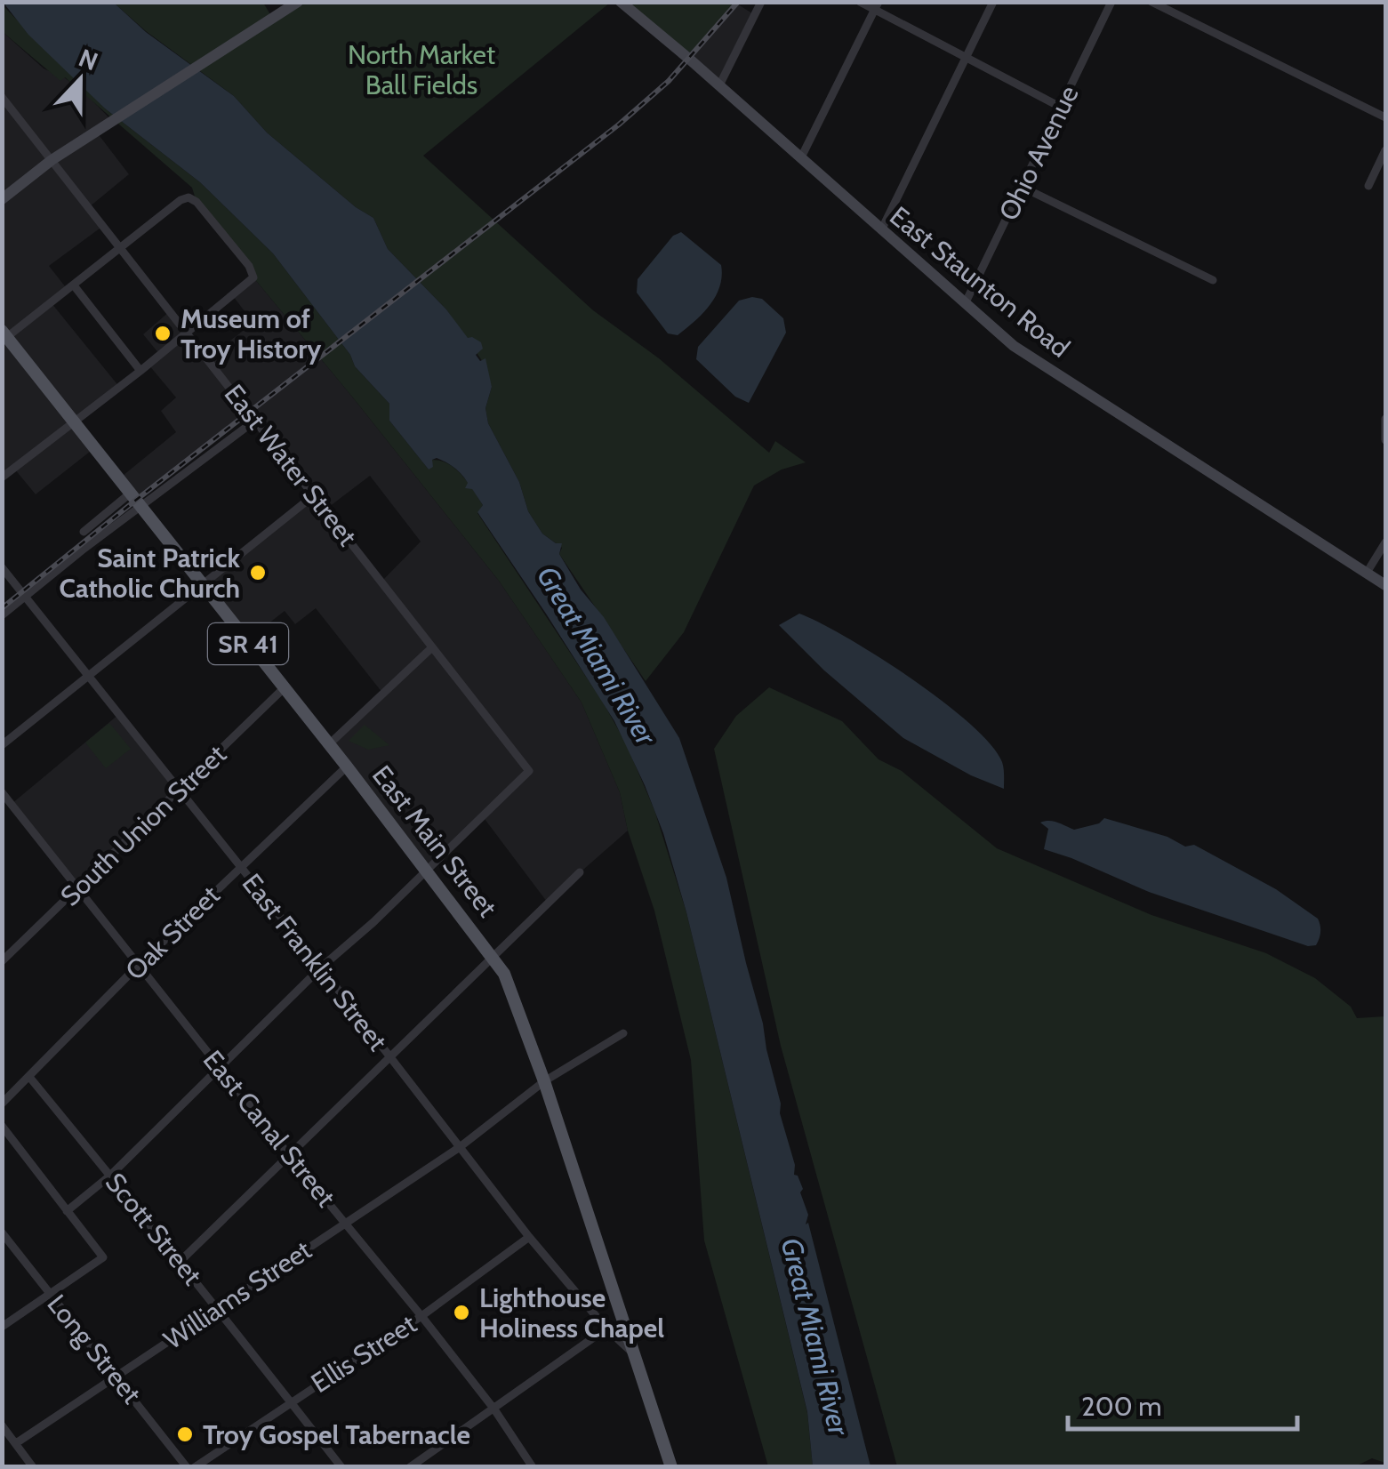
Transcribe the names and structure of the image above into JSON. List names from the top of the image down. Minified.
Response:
{"streets":{"main road":["East Staunton Road","SR 41","East Main Street"],"street":["Ohio Avenue","East Water Street","South Union Street","Oak Street","East Franklin Street","East Canal Street","Scott Street","Williams Street","Long Street","Ellis Street"]},"crossings":[["Ohio Avenue","East Staunton Road"],["East Water Street","East Main Street"],["South Union Street","East Main Street"],["South Union Street","East Franklin Street"],["South Union Street","East Canal Street"],["East Main Street","Oak Street"],["East Main Street","East Franklin Street"],["East Main Street","Williams Street"],["Oak Street","East Franklin Street"],["Oak Street","East Canal Street"],["Oak Street","Scott Street"],["East Franklin Street","Williams Street"],["East Franklin Street","Ellis Street"],["East Canal Street","Williams Street"],["East Canal Street","Ellis Street"],["Scott Street","Williams Street"],["Scott Street","Ellis Street"],["Williams Street","Long Street"]],"water":["Great Miami River"],"parks":["North Market Ball Fields"],"places":["Museum of Troy History","Saint Patrick Catholic Church","Lighthouse Holiness Chapel","Troy Gospel Tabernacle"],"scale_bar":"200 m","north":"top"}
